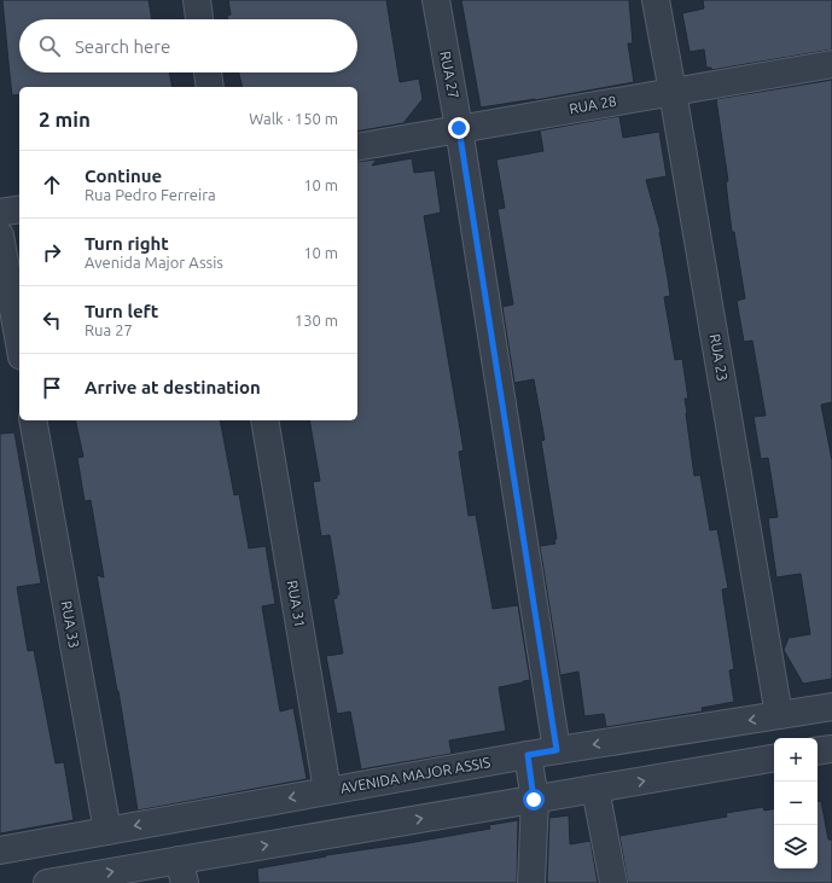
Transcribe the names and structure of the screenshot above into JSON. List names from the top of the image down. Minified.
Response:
{"streets":{"street":["RUA 27","RUA 28","RUA 23","RUA 31","RUA 33","AVENIDA MAJOR ASSIS"]},"crossings":[["RUA 27","RUA 28"],["RUA 27","AVENIDA MAJOR ASSIS"],["RUA 28","RUA 23"],["RUA 23","AVENIDA MAJOR ASSIS"],["RUA 31","AVENIDA MAJOR ASSIS"],["RUA 33","AVENIDA MAJOR ASSIS"]],"page":{"search":"Search here","heading":["2 min","Walk · 150 m"],"list":[["Continue","Rua Pedro Ferreira","10 m"],["Turn right","Avenida Major Assis","10 m"],["Turn left","Rua 27","130 m"],"Arrive at destination"],"map_buttons":["+","−"]}}
